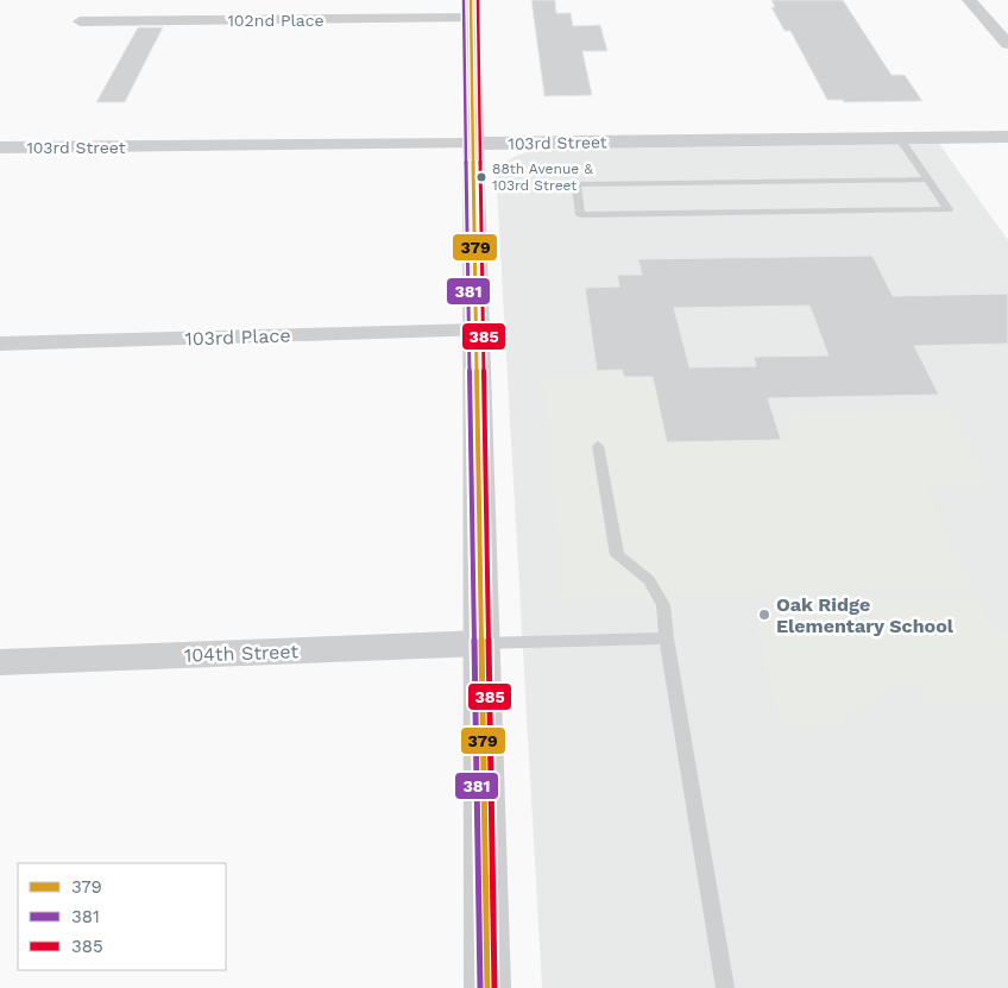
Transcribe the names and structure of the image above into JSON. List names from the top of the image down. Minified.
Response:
{"streets":{"street":["102nd Place","103rd Street","103rd Place","104th Street"]},"places":["88th Avenue & 103rd Street","Oak Ridge Elementary School"],"lines":["transit line 379","transit line 381","transit line 385"],"legend":["379","381","385"]}
